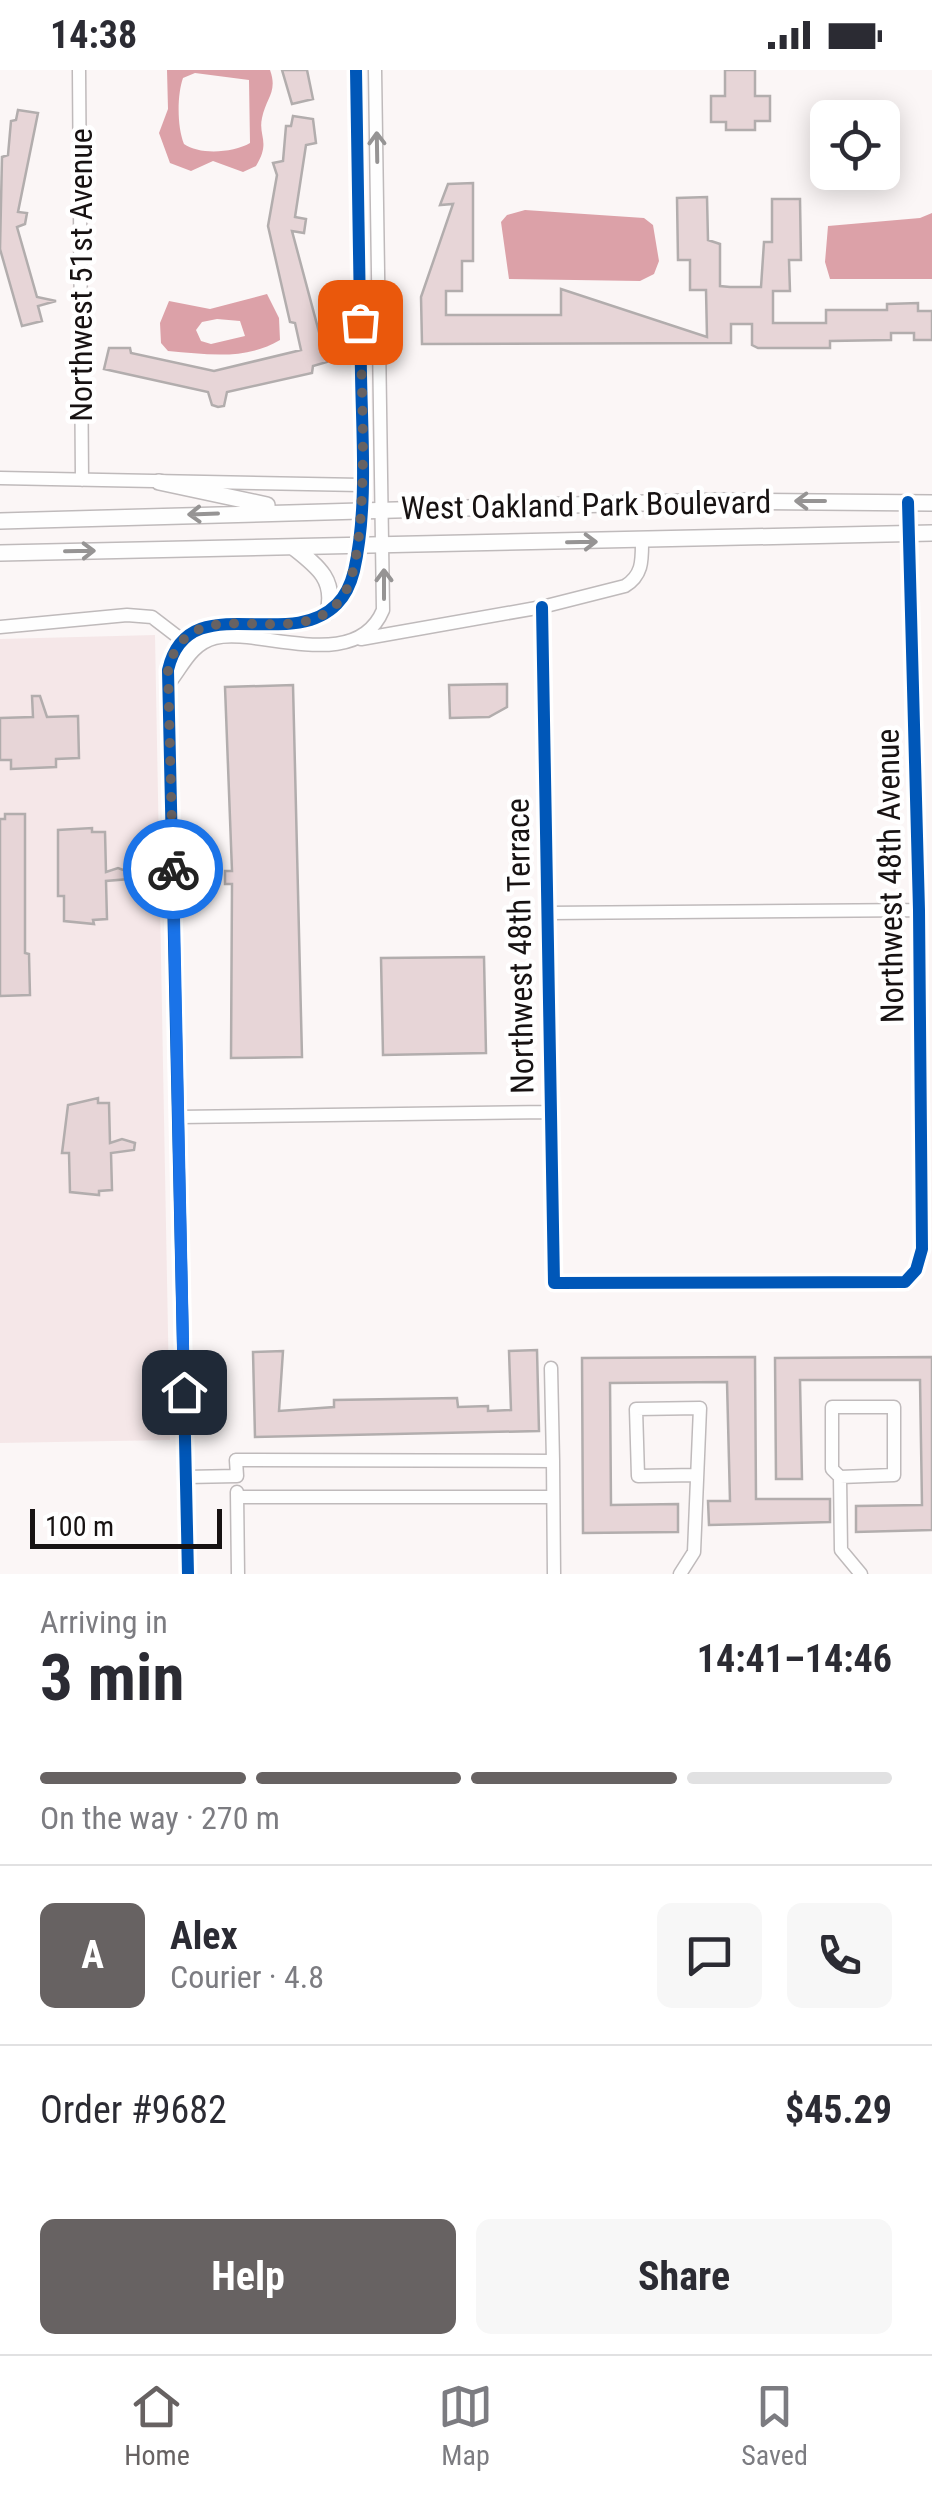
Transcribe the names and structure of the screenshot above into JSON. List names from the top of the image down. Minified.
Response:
{"streets":{"main road":["West Oakland Park Boulevard"],"street":["Northwest 51st Avenue","Northwest 48th Avenue","Northwest 48th Terrace"]},"crossings":[["West Oakland Park Boulevard","Northwest 48th Avenue"],["Northwest 48th Avenue","Northwest 48th Terrace"]],"scale_bar":"100 m","page":{"status":"14:38","scale":"100 m","heading":["3 min","Arriving in","14:41–14:46"],"panel":["Alex","Courier · 4.8","Order #9682","$45.29"],"bar":"On the way · 270 m","round":"A","buttons":["Help","Share"],"tabs":["Home","Map","Saved"]}}
